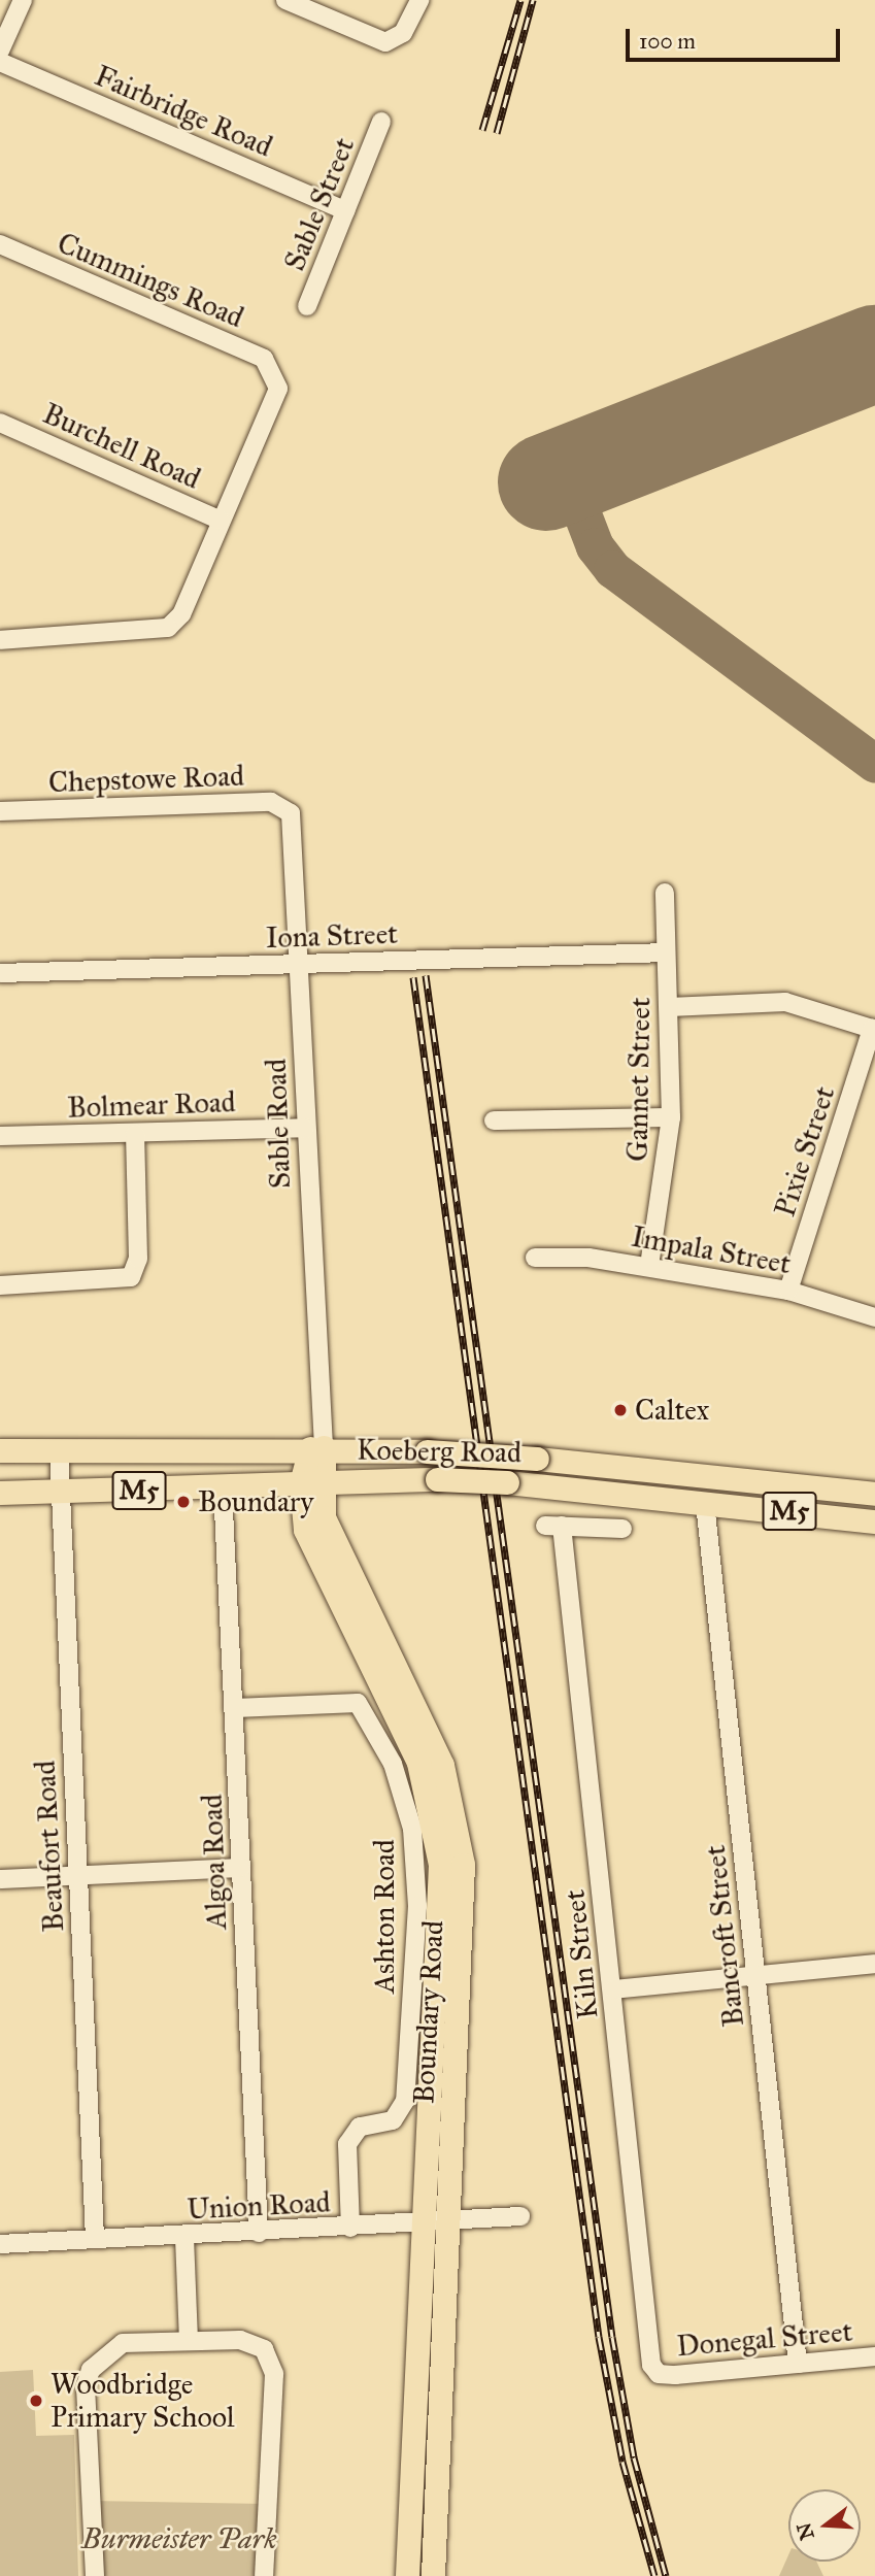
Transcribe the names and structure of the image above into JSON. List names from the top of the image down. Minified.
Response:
{"streets":{"main road":["Koeberg Road","M5","Boundary Road"],"street":["Fairbridge Road","Sable Street","Cummings Road","Burchell Road","Chepstowe Road","Iona Street","Gannet Street","Bolmear Road","Sable Road","Pixie Street","Impala Street","Beaufort Road","Algoa Road","Ashton Road","Bancroft Street","Kiln Street","Union Road","Donegal Street"]},"crossings":[["Fairbridge Road","Sable Street"],["Cummings Road","Burchell Road"],["Chepstowe Road","Sable Road"],["Iona Street","Gannet Street"],["Iona Street","Sable Road"],["Gannet Street","Impala Street"],["Bolmear Road","Sable Road"],["Sable Road","Koeberg Road"],["Sable Road","Boundary Road"],["Pixie Street","Impala Street"],["Koeberg Road","Beaufort Road"],["Koeberg Road","Algoa Road"],["Koeberg Road","Bancroft Street"],["Koeberg Road","Boundary Road"],["Beaufort Road","Union Road"],["Algoa Road","Ashton Road"],["Algoa Road","Union Road"],["Ashton Road","Union Road"],["Bancroft Street","Donegal Street"],["Kiln Street","Donegal Street"],["Boundary Road","Union Road"]],"parks":["Burmeister Park"],"places":["Caltex","Boundary","Woodbridge Primary School"],"scale_bar":"100 m","north":"left"}
